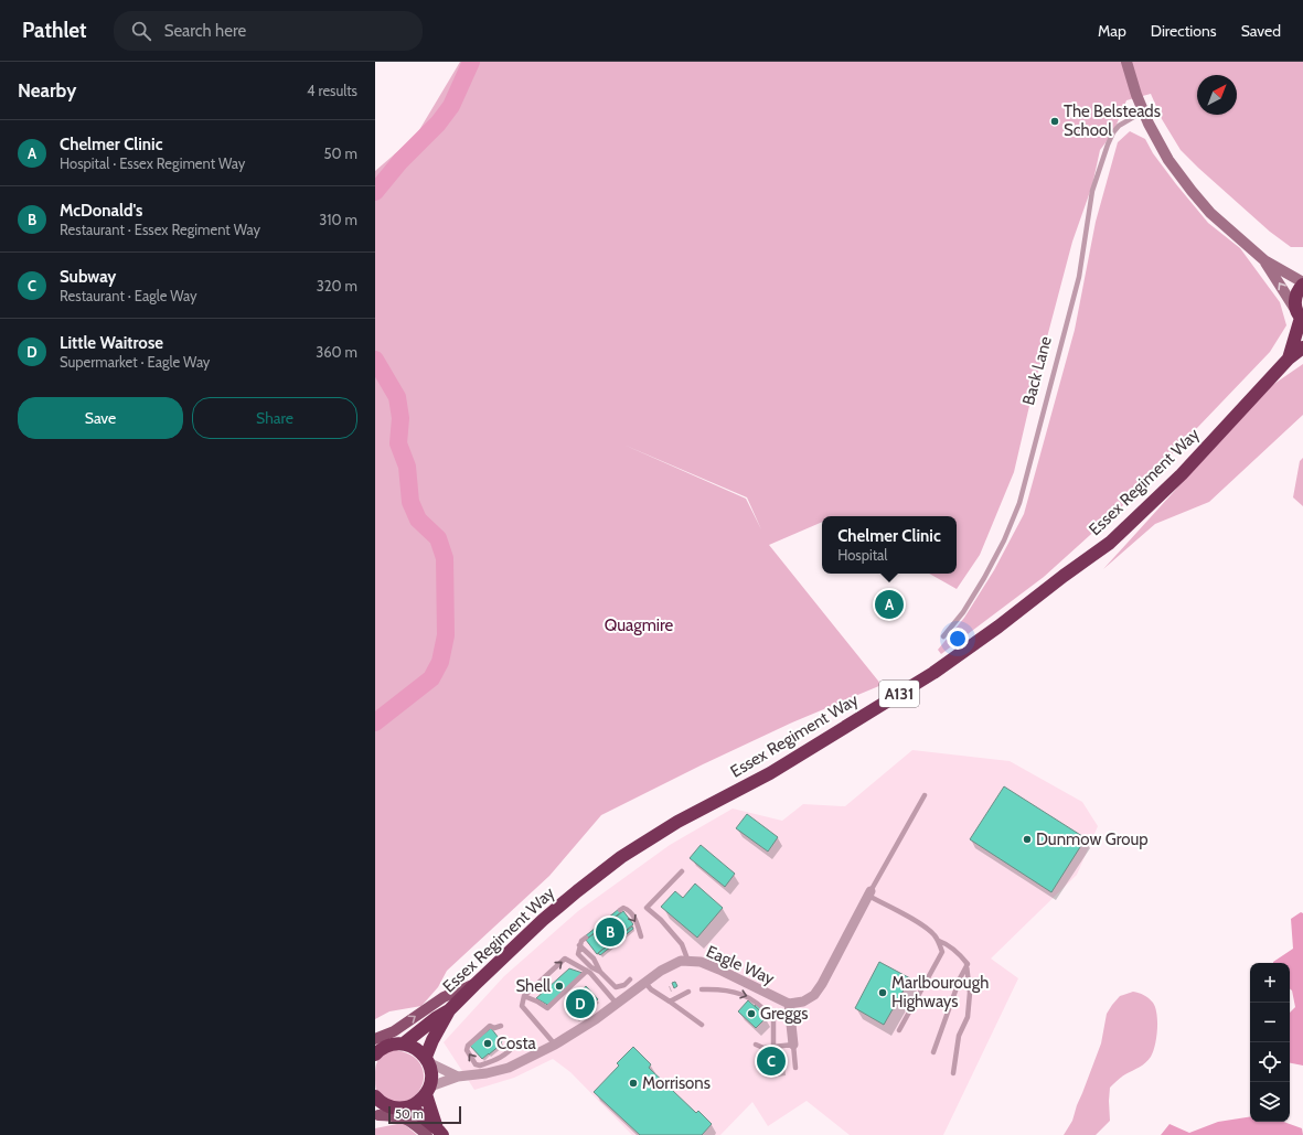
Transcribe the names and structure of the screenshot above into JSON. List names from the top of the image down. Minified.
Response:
{"streets":{"highway":["Essex Regiment Way","A131"],"street":["Eagle Way"],"lane":["Back Lane"]},"parks":["Quagmire"],"places":["The Belsteads School","Dunmow Group","Shell","Marlbourough Highways","Greggs","Costa","Morrisons"],"scale_bar":"50 m","north":"top right","page":{"header":"Pathlet","search":"Search here","nav":["Map","Directions","Saved"],"heading":["Nearby","4 results"],"list":[{"mark":"A","name":"Chelmer Clinic","note":"Hospital · Essex Regiment Way","value":"50 m"},{"mark":"B","name":"McDonald's","note":"Restaurant · Essex Regiment Way","value":"310 m"},{"mark":"C","name":"Subway","note":"Restaurant · Eagle Way","value":"320 m"},{"mark":"D","name":"Little Waitrose","note":"Supermarket · Eagle Way","value":"360 m"}],"buttons":["Save","Share"],"popup":["Chelmer Clinic","Hospital"],"pins":["A","B","D","C"],"map_buttons":["+","−"],"scale":"50 m"}}
